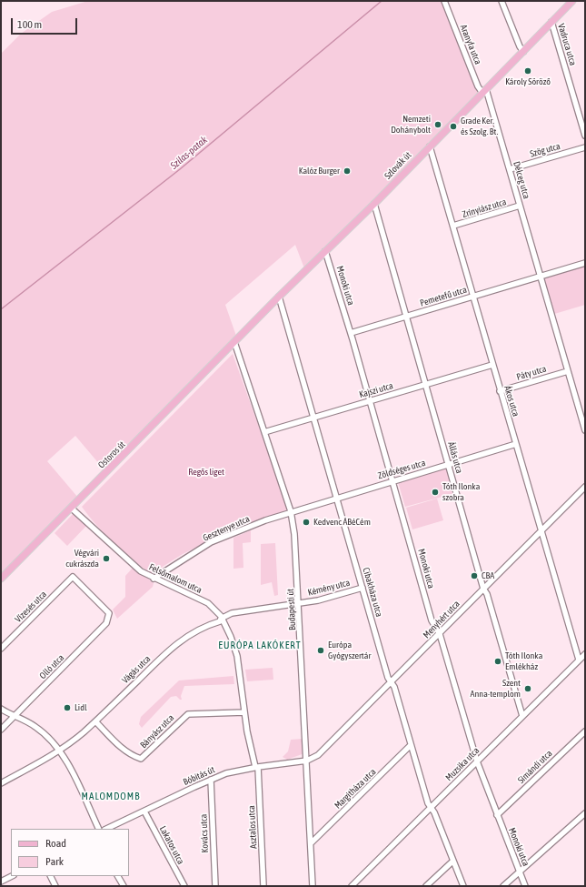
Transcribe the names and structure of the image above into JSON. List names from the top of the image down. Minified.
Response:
{"streets":{"main road":["Szlovák út","Ostoros út"],"street":["Aranyfa utca","Vadruca utca","Szög utca","Délceg utca","Zrínyiász utca","Monoki utca","Pemetefű utca","Páty utca","Kajszi utca","Ákos utca","Állás utca","Zöldséges utca","Gesztenye utca","Felsőmalom utca","Kémény utca","Cibakháza utca","Vízesés utca","Budapesti út","Menyhért utca","Olló utca","Vágás utca","Bányász utca","Muzsika utca","Simándi utca","Bóbitás út","Margitháza utca","Asztalos utca","Kovács utca","Lakatos utca"]},"crossings":[["Aranyfa utca","Szlovák út"],["Aranyfa utca","Délceg utca"],["Vadruca utca","Szlovák út"],["Szög utca","Délceg utca"],["Szlovák út","Délceg utca"],["Szlovák út","Monoki utca"],["Szlovák út","Ákos utca"],["Szlovák út","Ostoros út"],["Szlovák út","Állás utca"],["Szlovák út","Cibakháza utca"],["Szlovák út","Budapesti út"],["Délceg utca","Zrínyiász utca"],["Délceg utca","Pemetefű utca"],["Délceg utca","Páty utca"],["Zrínyiász utca","Ákos utca"],["Monoki utca","Pemetefű utca"],["Monoki utca","Kajszi utca"],["Monoki utca","Zöldséges utca"],["Monoki utca","Menyhért utca"],["Monoki utca","Muzsika utca"],["Monoki utca","Simándi utca"],["Pemetefű utca","Ákos utca"],["Pemetefű utca","Állás utca"],["Páty utca","Ákos utca"],["Kajszi utca","Ákos utca"],["Kajszi utca","Állás utca"],["Kajszi utca","Cibakháza utca"],["Kajszi utca","Budapesti út"],["Ákos utca","Zöldséges utca"],["Ákos utca","Menyhért utca"],["Ákos utca","Muzsika utca"],["Ostoros út","Felsőmalom utca"],["Ostoros út","Budapesti út"],["Állás utca","Zöldséges utca"],["Állás utca","Menyhért utca"],["Állás utca","Muzsika utca"],["Zöldséges utca","Gesztenye utca"],["Zöldséges utca","Cibakháza utca"],["Zöldséges utca","Budapesti út"],["Gesztenye utca","Felsőmalom utca"],["Gesztenye utca","Budapesti út"],["Felsőmalom utca","Vágás utca"],["Felsőmalom utca","Bányász utca"],["Felsőmalom utca","Bóbitás út"],["Felsőmalom utca","Asztalos utca"],["Kémény utca","Cibakháza utca"],["Kémény utca","Budapesti út"],["Kémény utca","Vágás utca"],["Cibakháza utca","Menyhért utca"],["Cibakháza utca","Muzsika utca"],["Cibakháza utca","Margitháza utca"],["Vízesés utca","Olló utca"],["Budapesti út","Menyhért utca"],["Budapesti út","Vágás utca"],["Budapesti út","Bóbitás út"],["Budapesti út","Margitháza utca"],["Menyhért utca","Bóbitás út"],["Vágás utca","Bányász utca"],["Bóbitás út","Asztalos utca"],["Bóbitás út","Kovács utca"],["Bóbitás út","Lakatos utca"]],"districts":["EURÓPA LAKÓKERT","MALOMDOMB"],"water":["Szilas-patak"],"parks":["Regős liget"],"places":["Károly Söröző","Nemzeti Dohánybolt","Grade Ker. és Szolg. Bt.","Kalóz Burger","Tóth Ilonka szobra","Kedvenc ÁBéCém","Végvári cukrászda","CBA","Európa Gyógyszertár","Tóth Ilonka Emlékház","Szent Anna-templom","Lidl"],"legend":["Road","Park"],"scale_bar":"100 m"}
